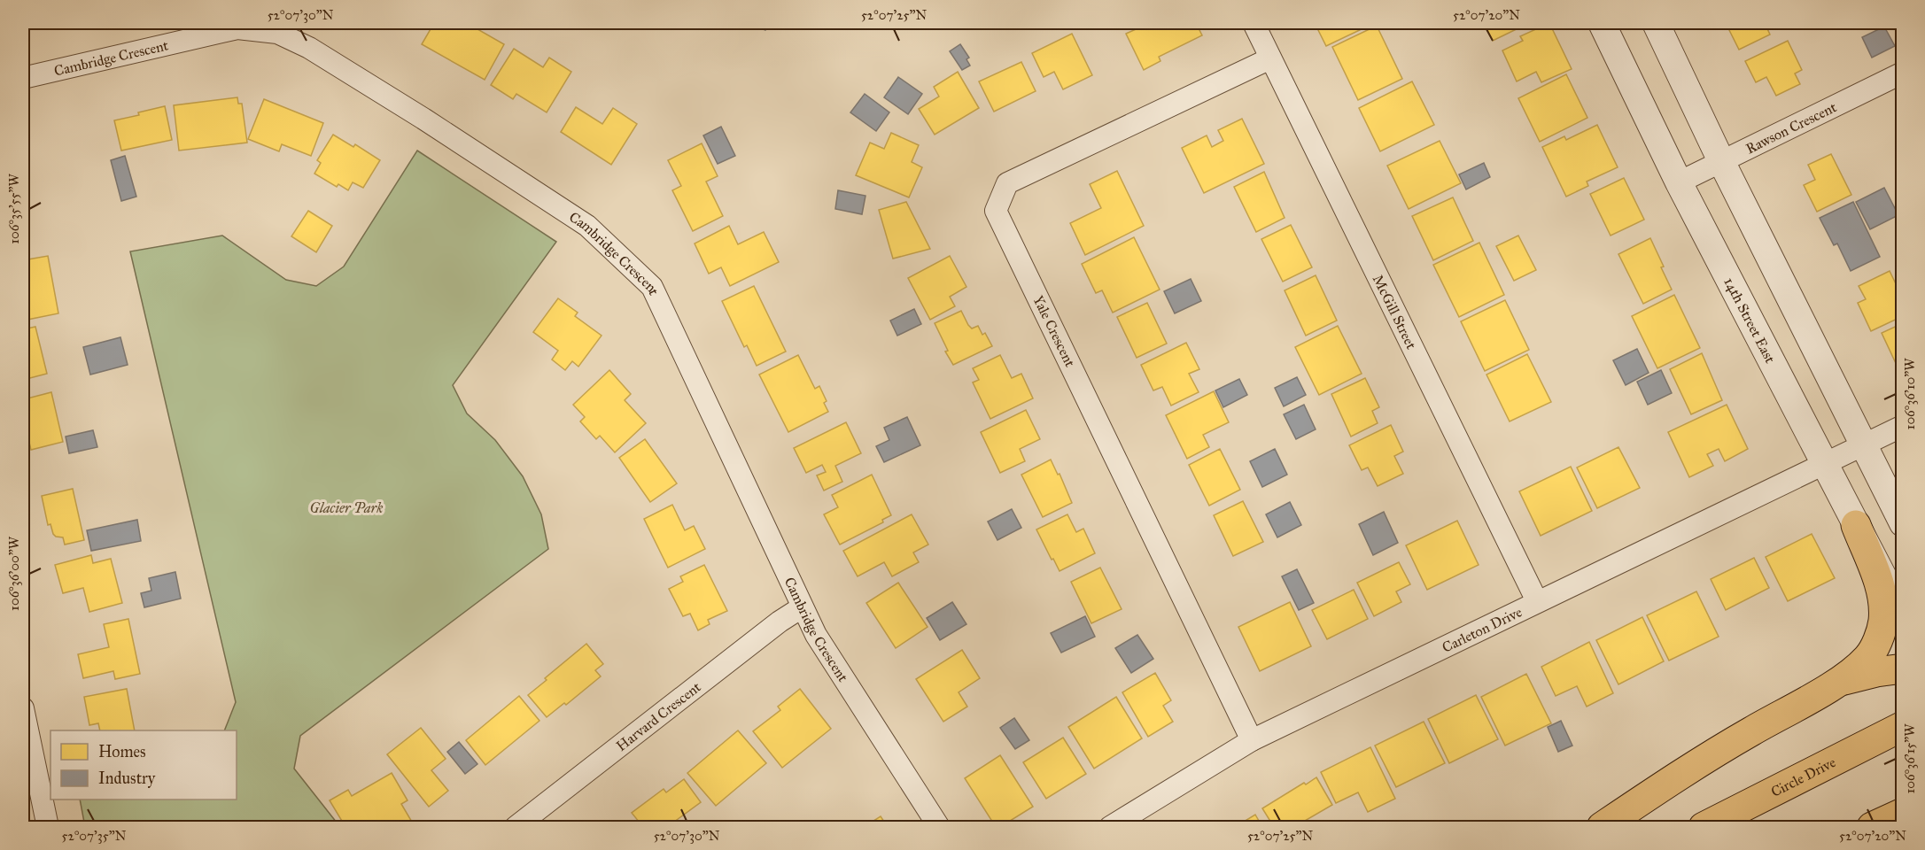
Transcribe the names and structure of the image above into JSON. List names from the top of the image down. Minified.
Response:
{"streets":{"highway":["Circle Drive"],"street":["Cambridge Crescent","Rawson Crescent","McGill Street","14th Street East","Yale Crescent","Carleton Drive","Harvard Crescent"]},"crossings":[["Cambridge Crescent","Harvard Crescent"],["Rawson Crescent","14th Street East"],["McGill Street","Yale Crescent"],["McGill Street","Carleton Drive"],["14th Street East","Carleton Drive"],["Yale Crescent","Carleton Drive"]],"parks":["Glacier Park"],"legend":["Homes","Industry"],"coordinates":["52°07'30\"N","52°07'25\"N","52°07'20\"N","106°35'55\"W","106°36'10\"W","106°36'00\"W","106°36'15\"W","52°07'35\"N"]}
